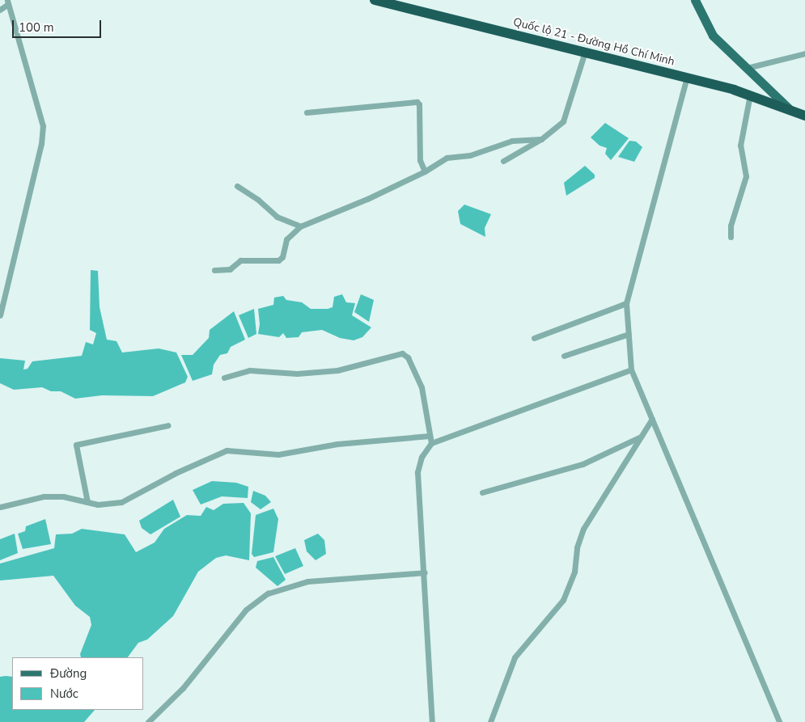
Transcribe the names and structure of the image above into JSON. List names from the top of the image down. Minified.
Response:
{"streets":{"highway":["Quốc lộ 21 - Đường Hồ Chí Minh"]},"legend":["Đường","Nước"],"scale_bar":"100 m"}
